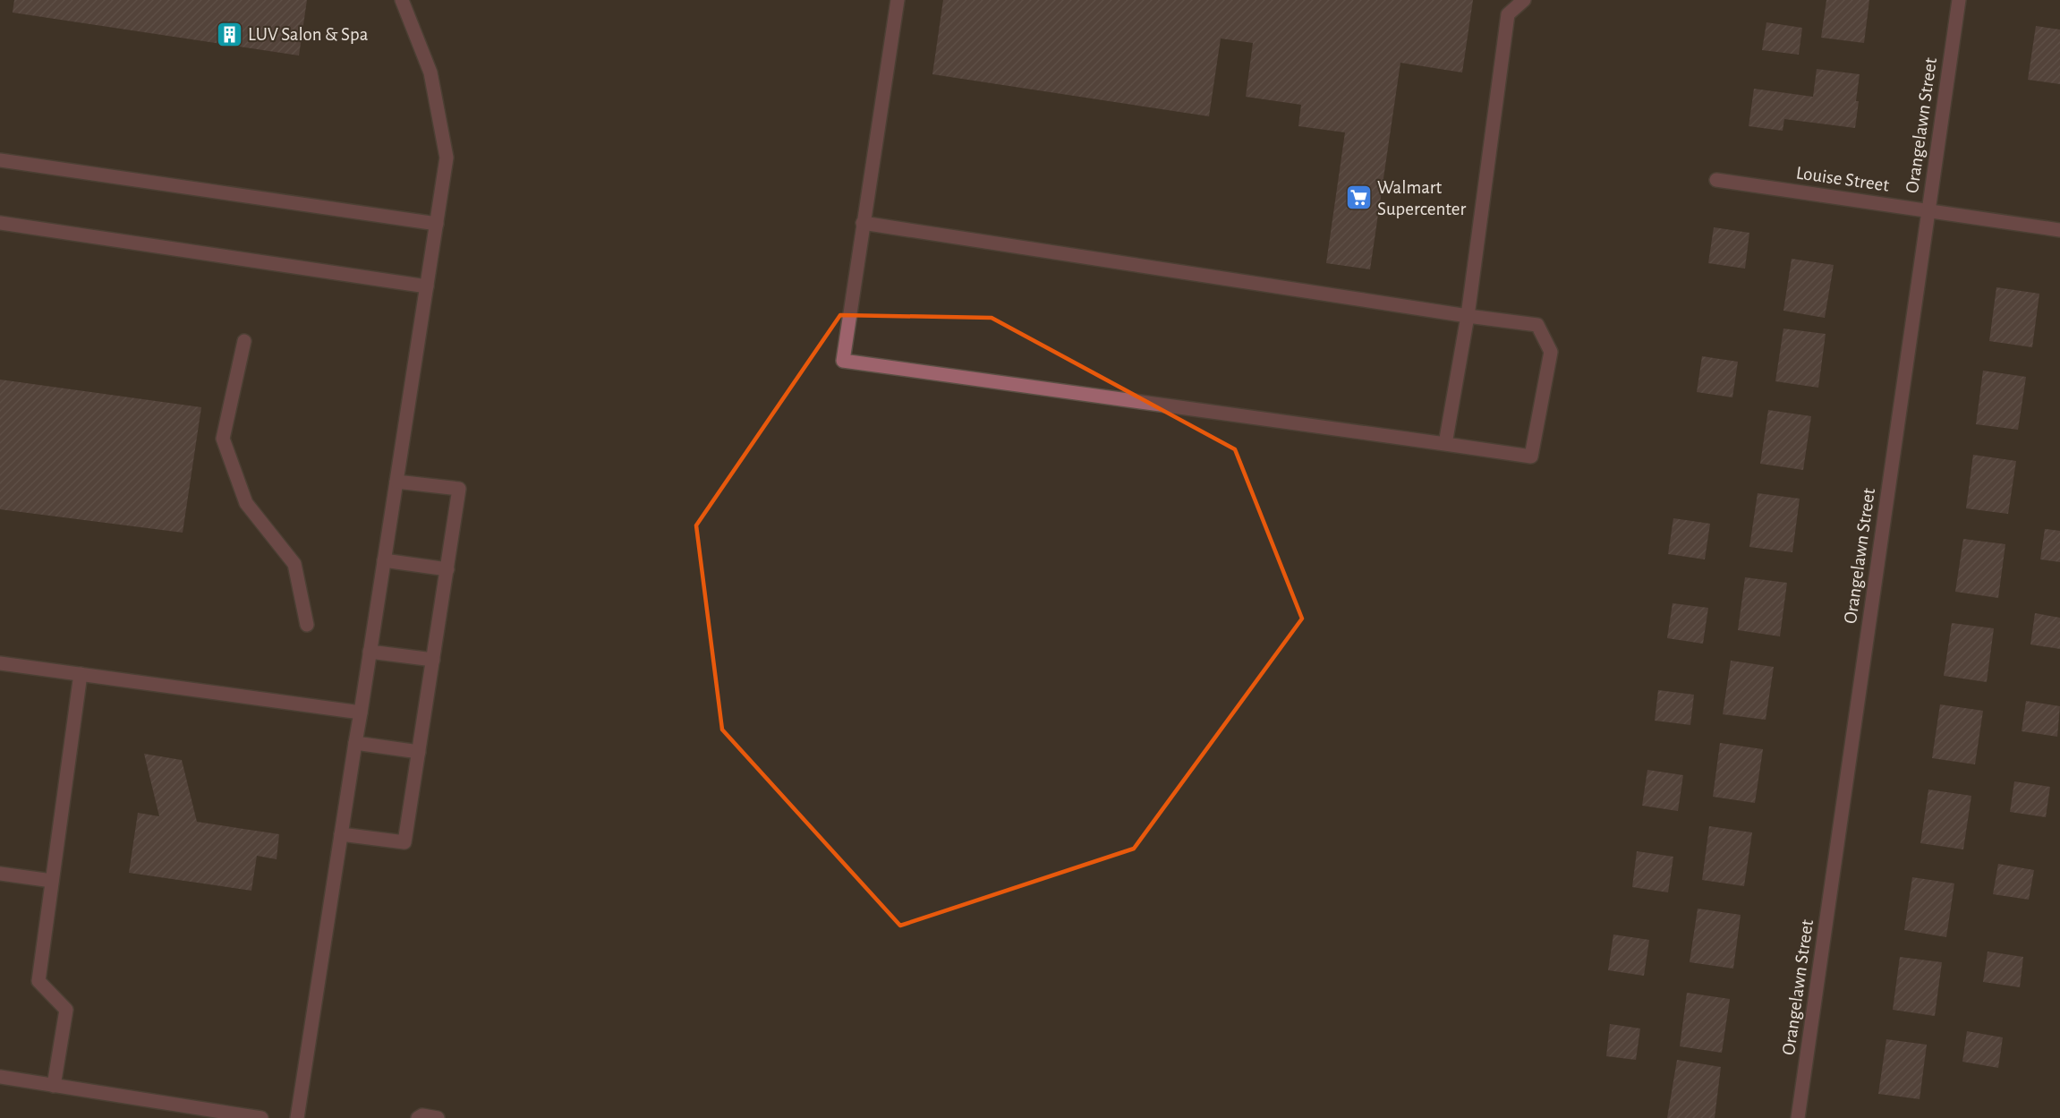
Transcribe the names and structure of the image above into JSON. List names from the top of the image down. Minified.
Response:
{"streets":{"street":["Orangelawn Street","Louise Street"]},"crossings":[["Orangelawn Street","Louise Street"]],"places":{"building":["LUV Salon & Spa"],"supermarket":["Walmart Supercenter"]}}
